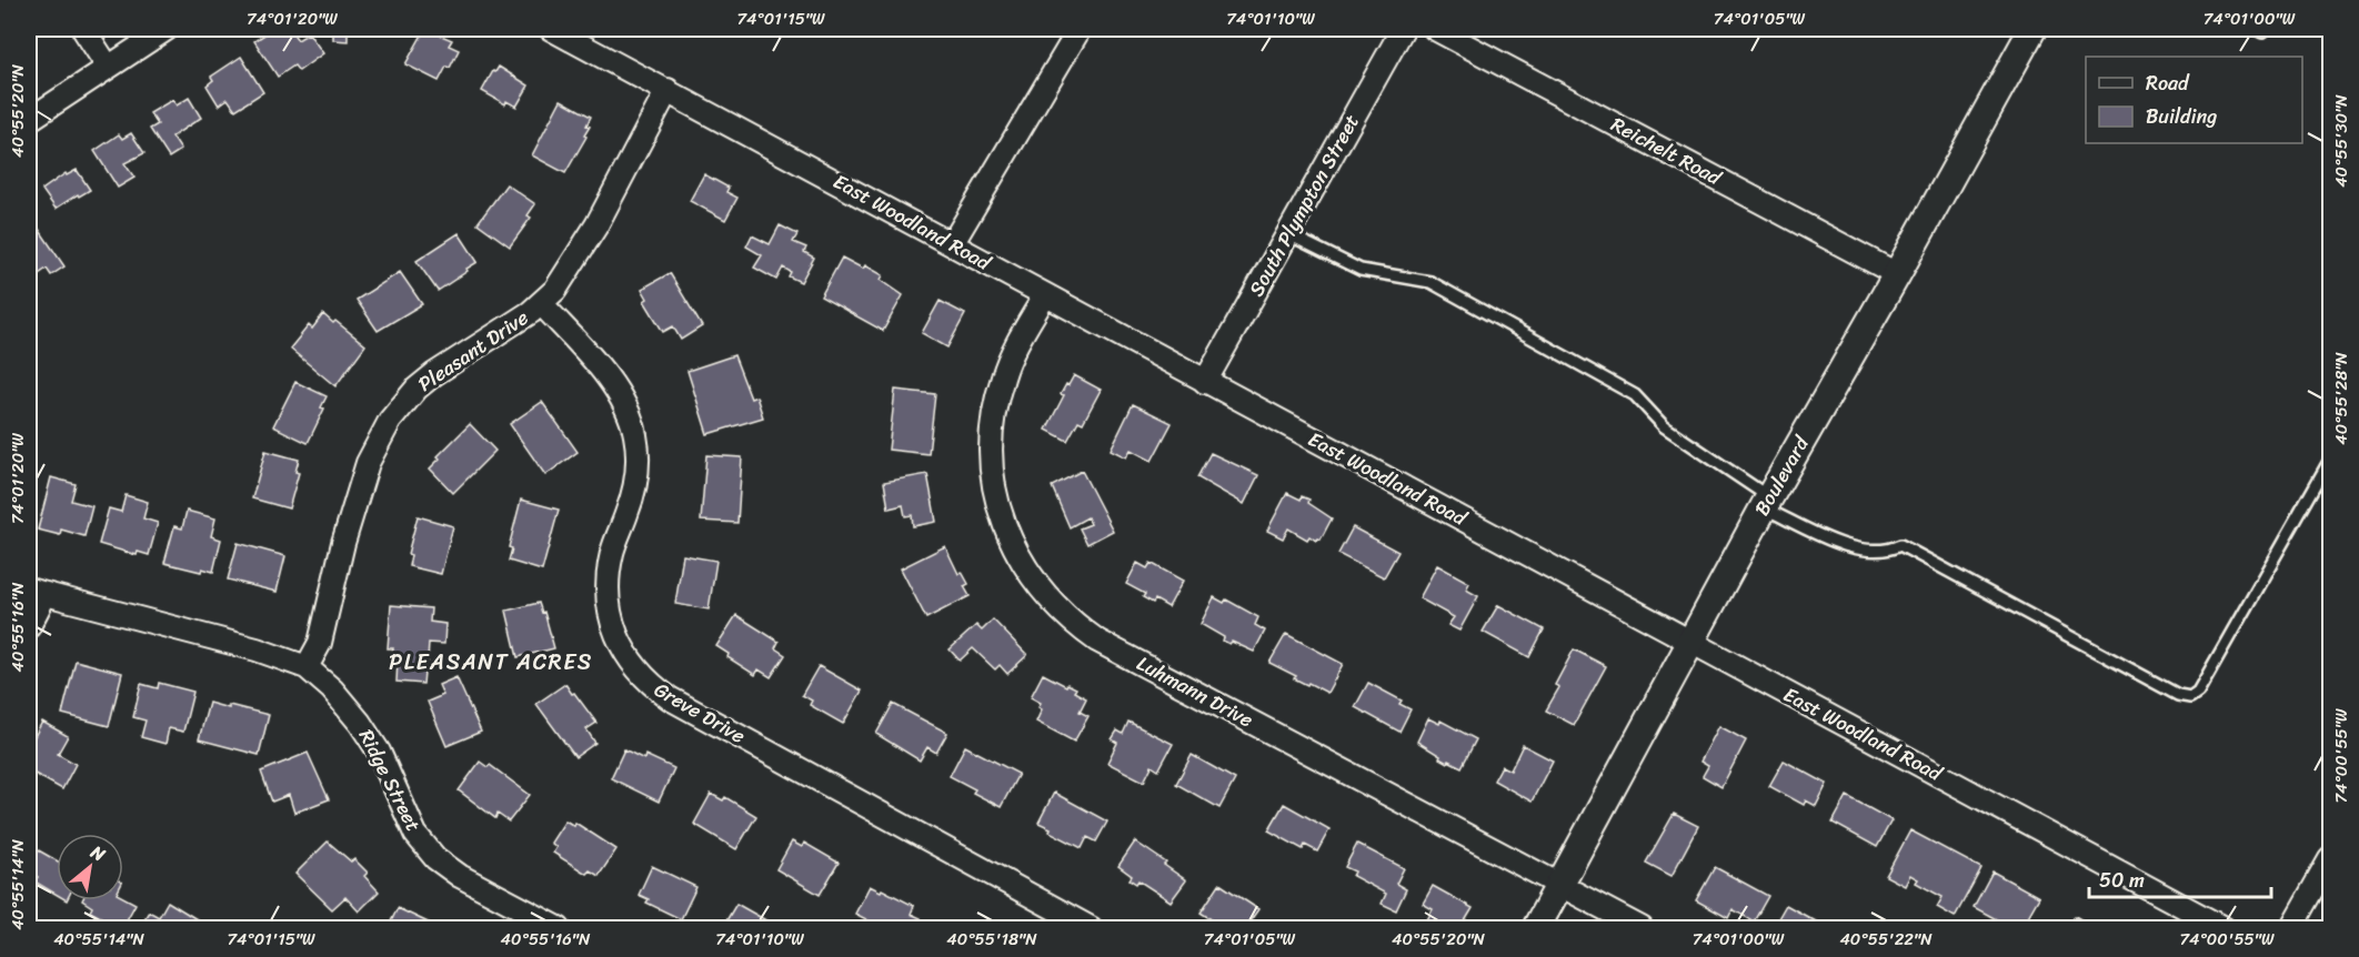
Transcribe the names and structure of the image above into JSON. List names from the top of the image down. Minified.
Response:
{"streets":{"street":["Reichelt Road","South Plympton Street","East Woodland Road","Pleasant Drive","Boulevard","Luhmann Drive","Greve Drive","Ridge Street"]},"crossings":[["Reichelt Road","Boulevard"],["South Plympton Street","East Woodland Road"],["East Woodland Road","Pleasant Drive"],["East Woodland Road","Boulevard"],["East Woodland Road","Luhmann Drive"],["Pleasant Drive","Greve Drive"],["Pleasant Drive","Ridge Street"],["Boulevard","Luhmann Drive"]],"districts":["PLEASANT ACRES"],"legend":["Road","Building"],"scale_bar":"50 m","north":"top right","coordinates":["74°01'20\"W","74°01'15\"W","74°01'10\"W","74°01'05\"W","74°01'00\"W","40°55'20\"N","40°55'30\"N","40°55'28\"N","40°55'16\"N","74°00'55\"W","40°55'14\"N","40°55'18\"N","40°55'22\"N"]}
